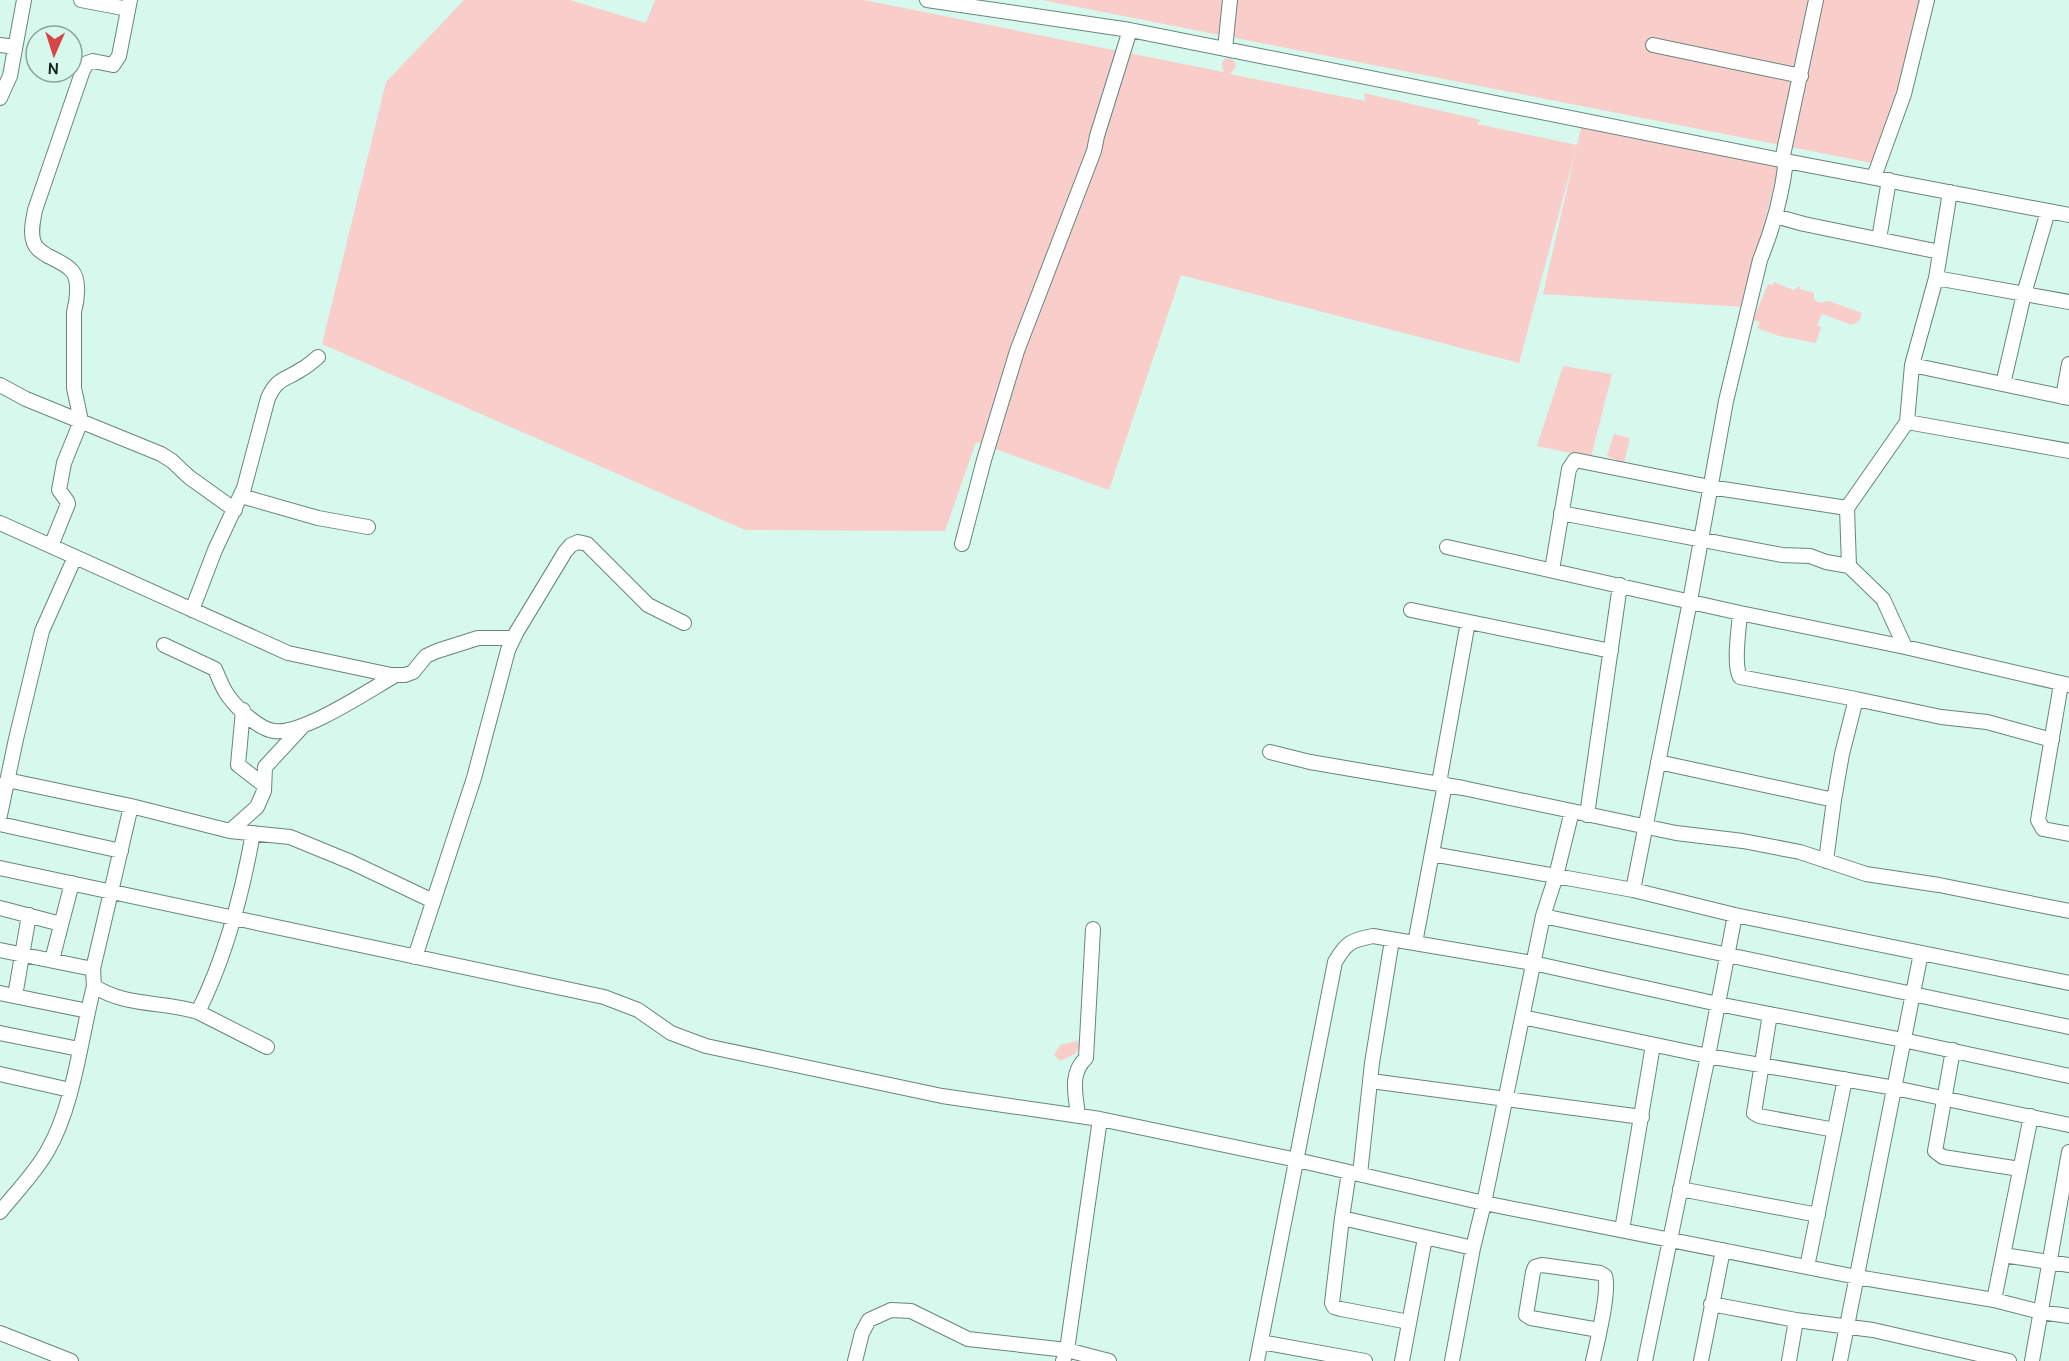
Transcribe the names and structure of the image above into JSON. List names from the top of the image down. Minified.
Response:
{"north":"bottom"}
